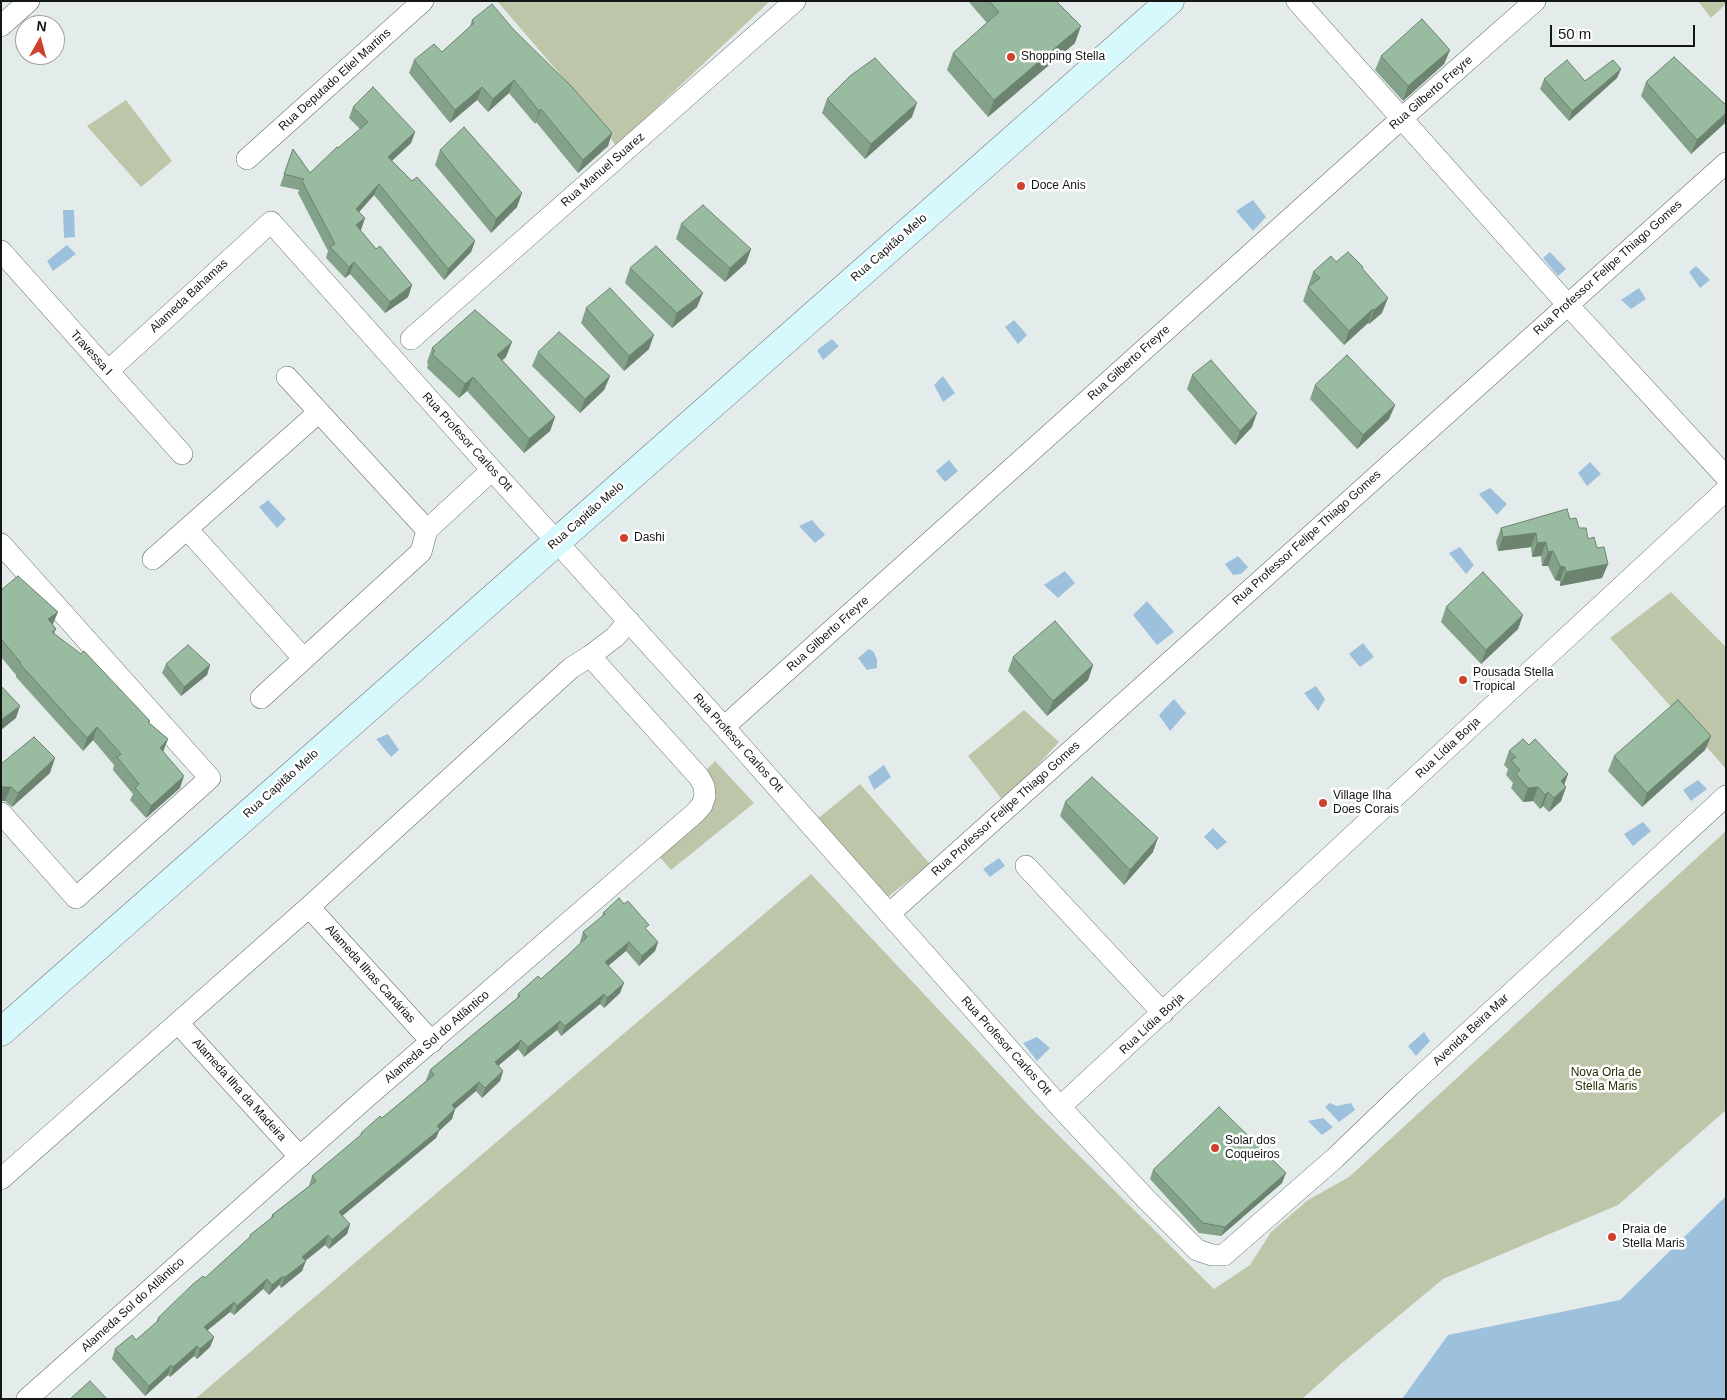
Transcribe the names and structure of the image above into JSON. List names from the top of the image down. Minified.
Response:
{"streets":{"main road":["Rua Capitão Melo"],"street":["Rua Deputado Eliel Martins","Rua Gilberto Freyre","Rua Manuel Suarez","Rua Professor Felipe Thiago Gomes","Alameda Bahamas","Travessa I","Rua Profesor Carlos Ott","Rua Lídia Borja","Alameda Ilhas Canárias","Avenida Beira Mar","Alameda Sol do Atlântico","Alameda Ilha da Madeira"]},"crossings":[["Rua Gilberto Freyre","Rua Profesor Carlos Ott"],["Rua Capitão Melo","Rua Profesor Carlos Ott"],["Rua Professor Felipe Thiago Gomes","Rua Profesor Carlos Ott"],["Alameda Bahamas","Travessa I"],["Alameda Bahamas","Rua Profesor Carlos Ott"],["Rua Profesor Carlos Ott","Rua Lídia Borja"],["Rua Profesor Carlos Ott","Avenida Beira Mar"],["Alameda Ilhas Canárias","Alameda Sol do Atlântico"],["Alameda Sol do Atlântico","Alameda Ilha da Madeira"]],"parks":["Nova Orla de Stella Maris"],"places":["Shopping Stella","Doce Anis","Dashi","Pousada Stella Tropical","Village Ilha Does Corais","Solar dos Coqueiros","Praia de Stella Maris"],"scale_bar":"50 m","north":"top"}
